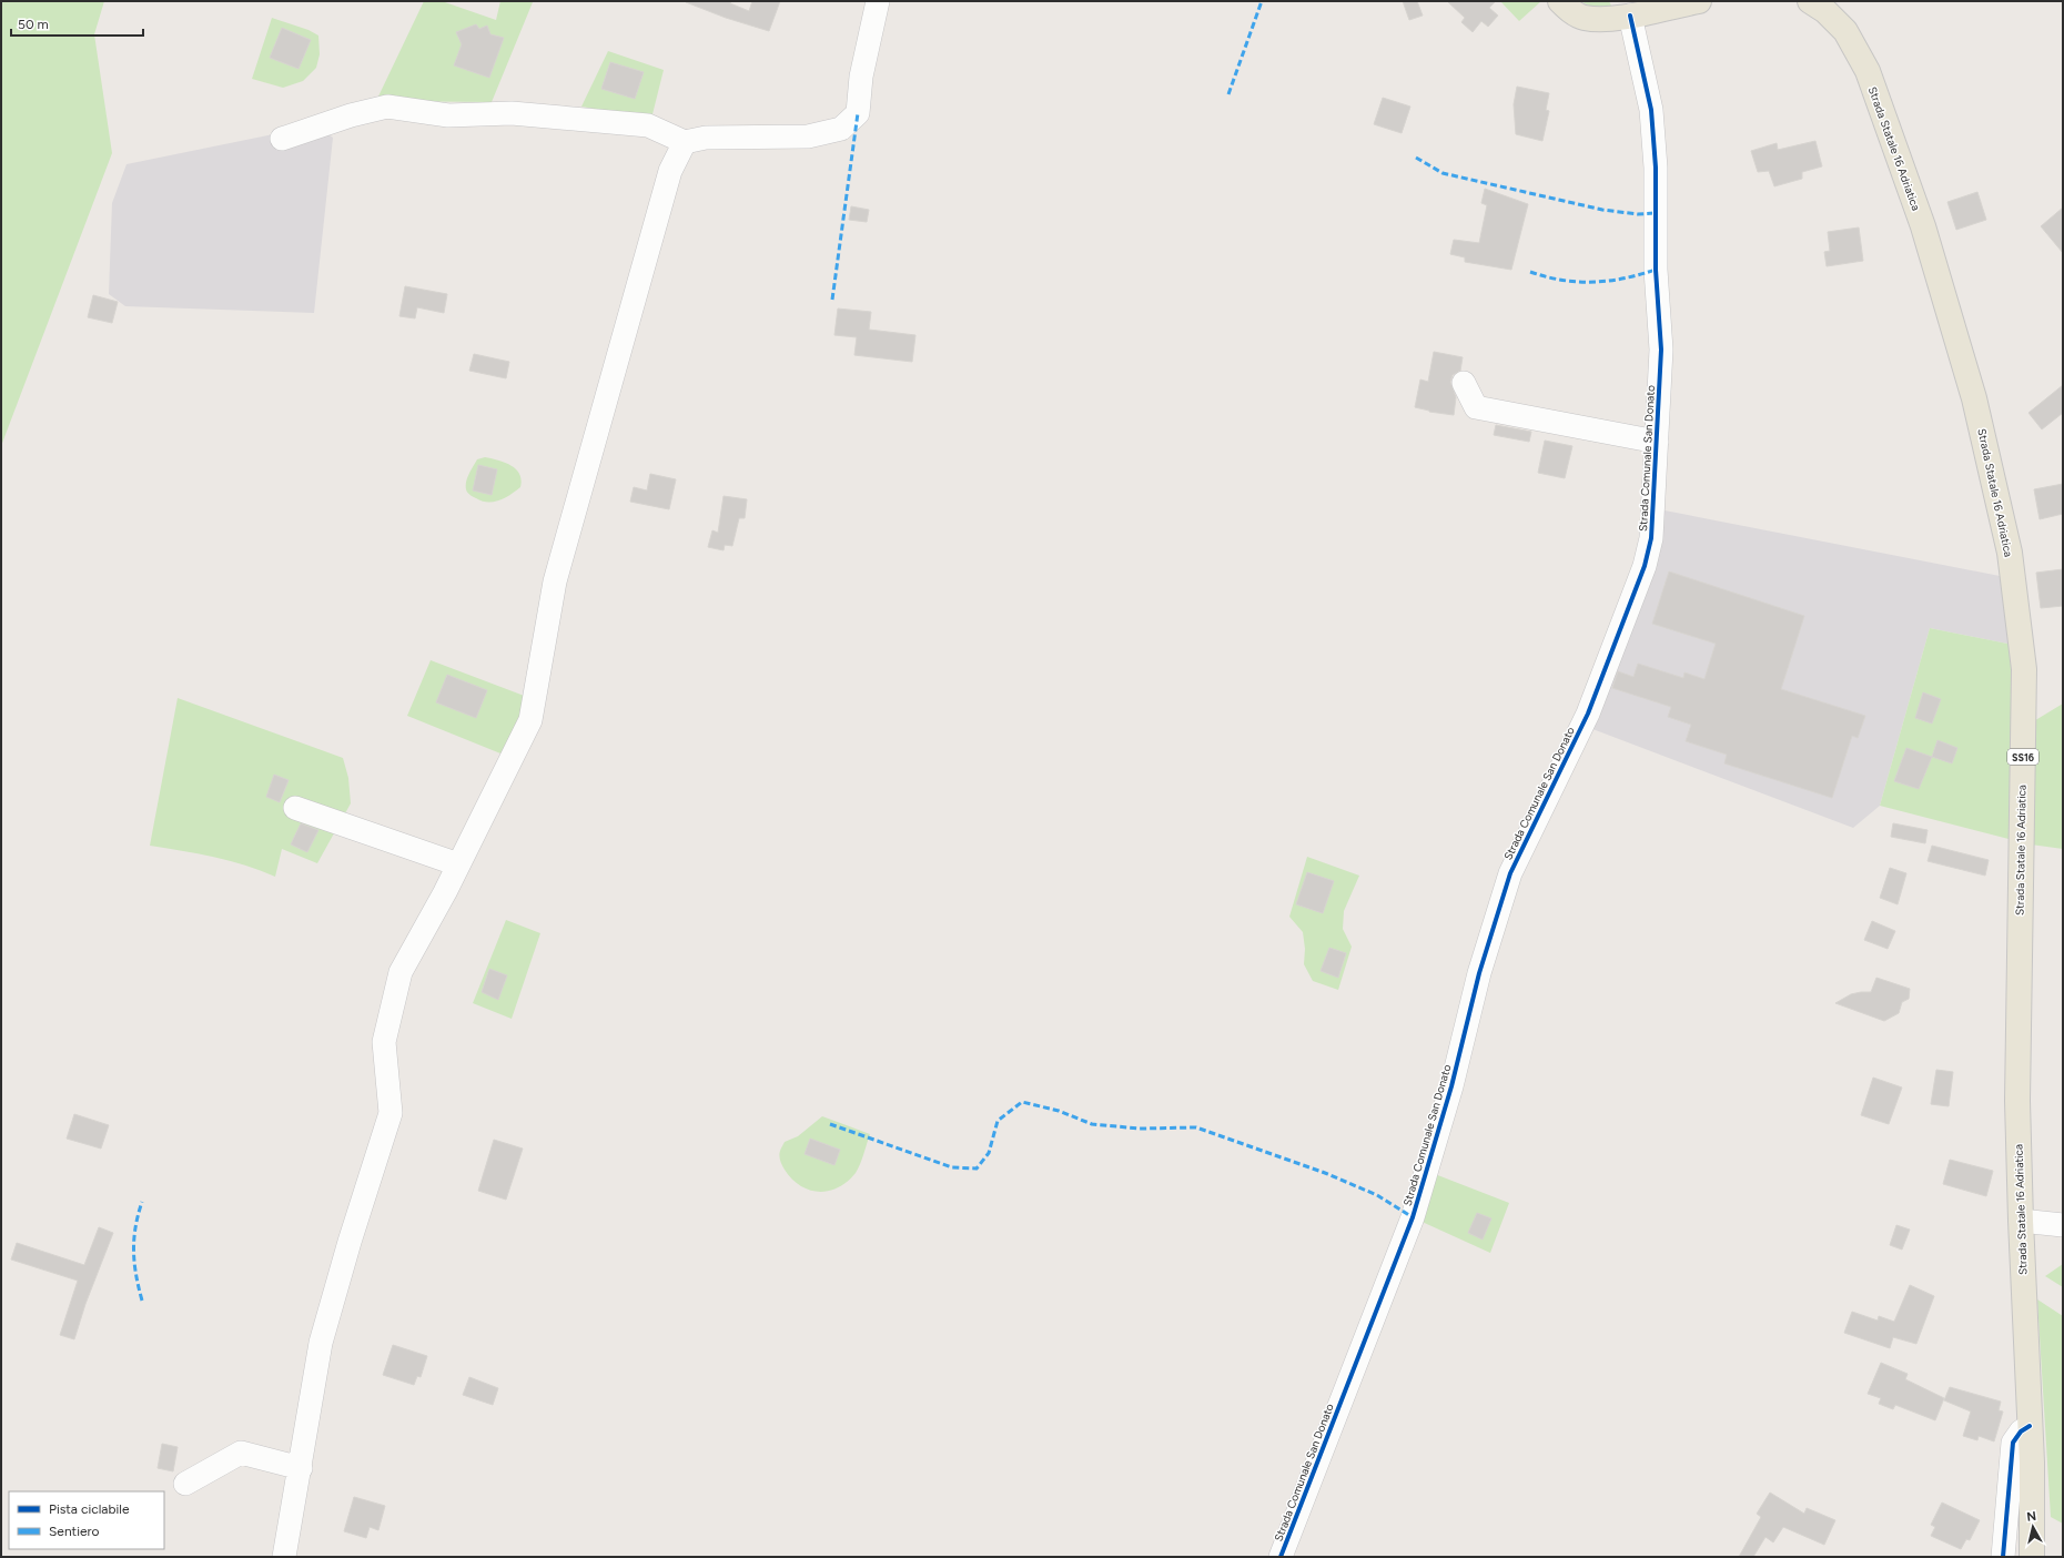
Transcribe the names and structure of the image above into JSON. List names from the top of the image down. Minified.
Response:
{"streets":{"main road":["Strada Statale 16 Adriatica","SS16"],"street":["Strada Comunale San Donato"]},"legend":["Pista ciclabile","Sentiero"],"scale_bar":"50 m","north":"top"}
